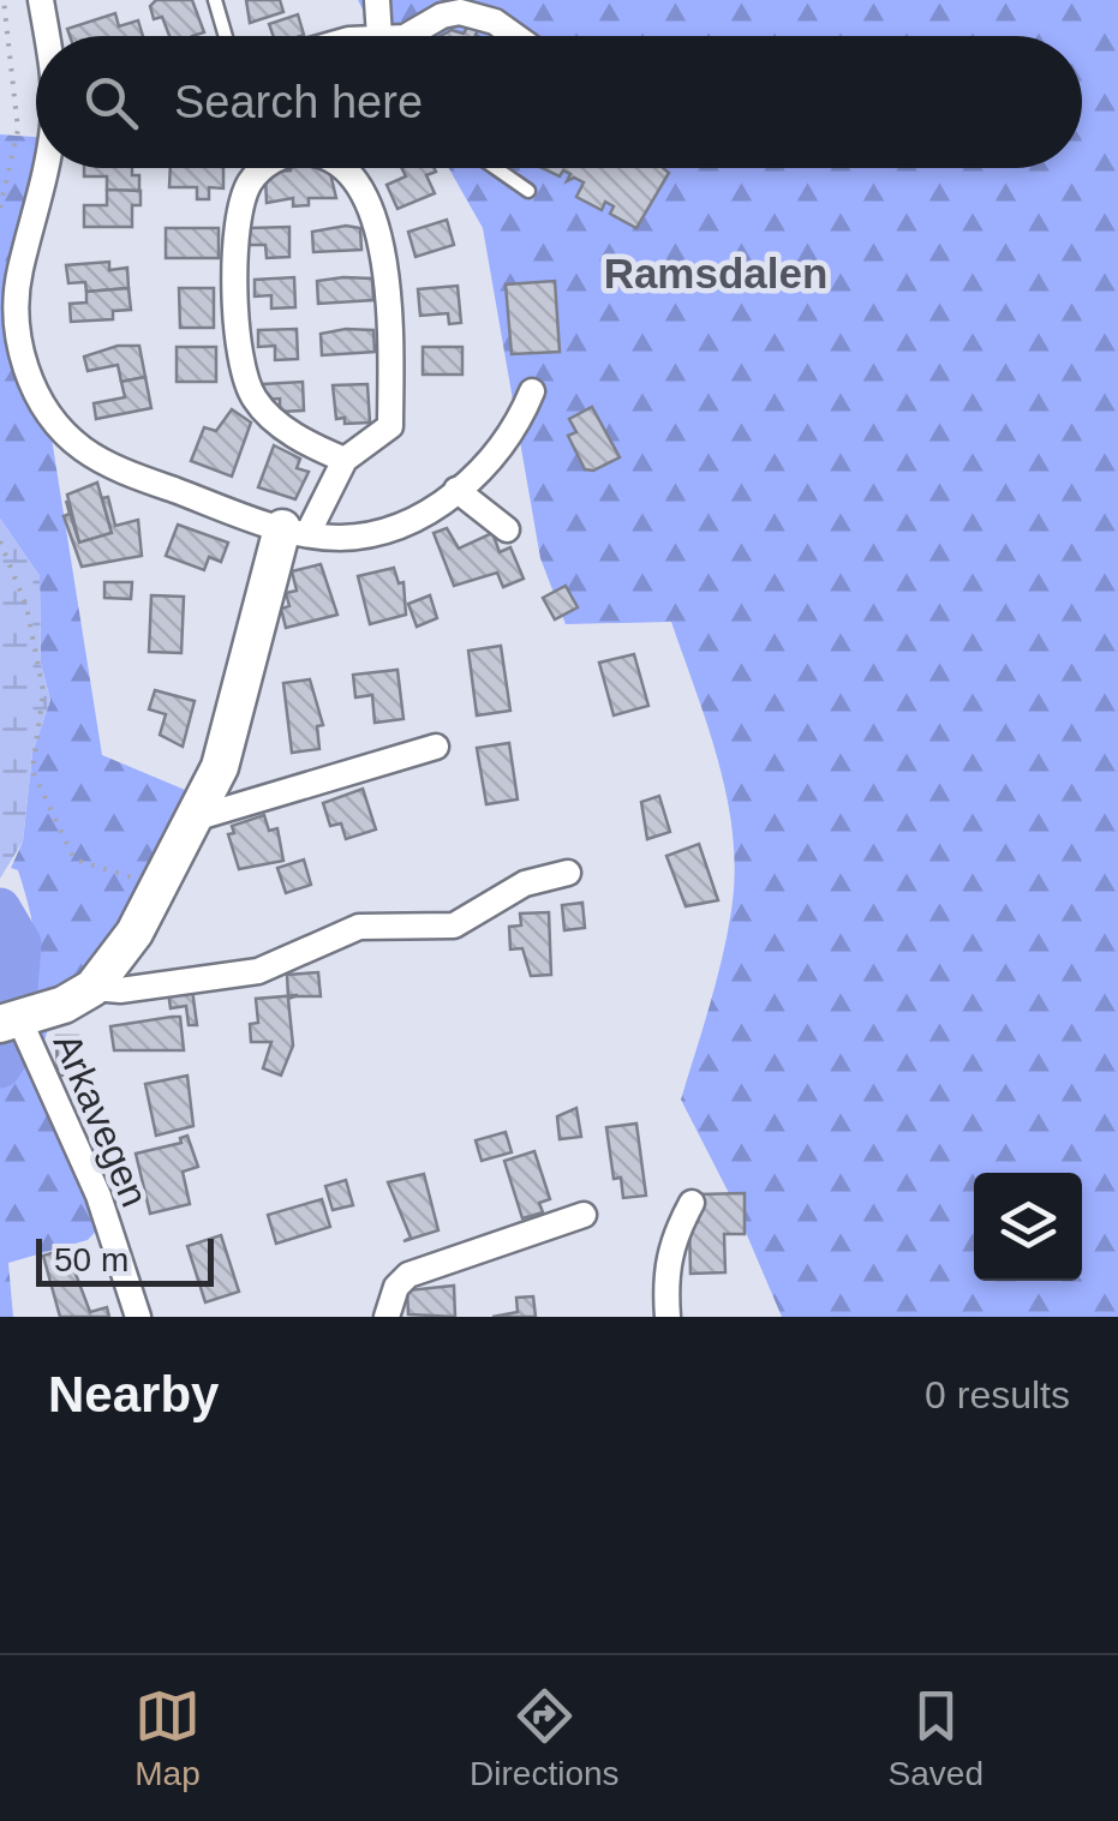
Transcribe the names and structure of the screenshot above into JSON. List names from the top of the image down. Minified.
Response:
{"streets":{"street":["Arkavegen"]},"districts":["Ramsdalen"],"scale_bar":"50 m","page":{"search":"Search here","scale":"50 m","heading":["Nearby","0 results"],"nav":["Map","Directions","Saved"]}}
